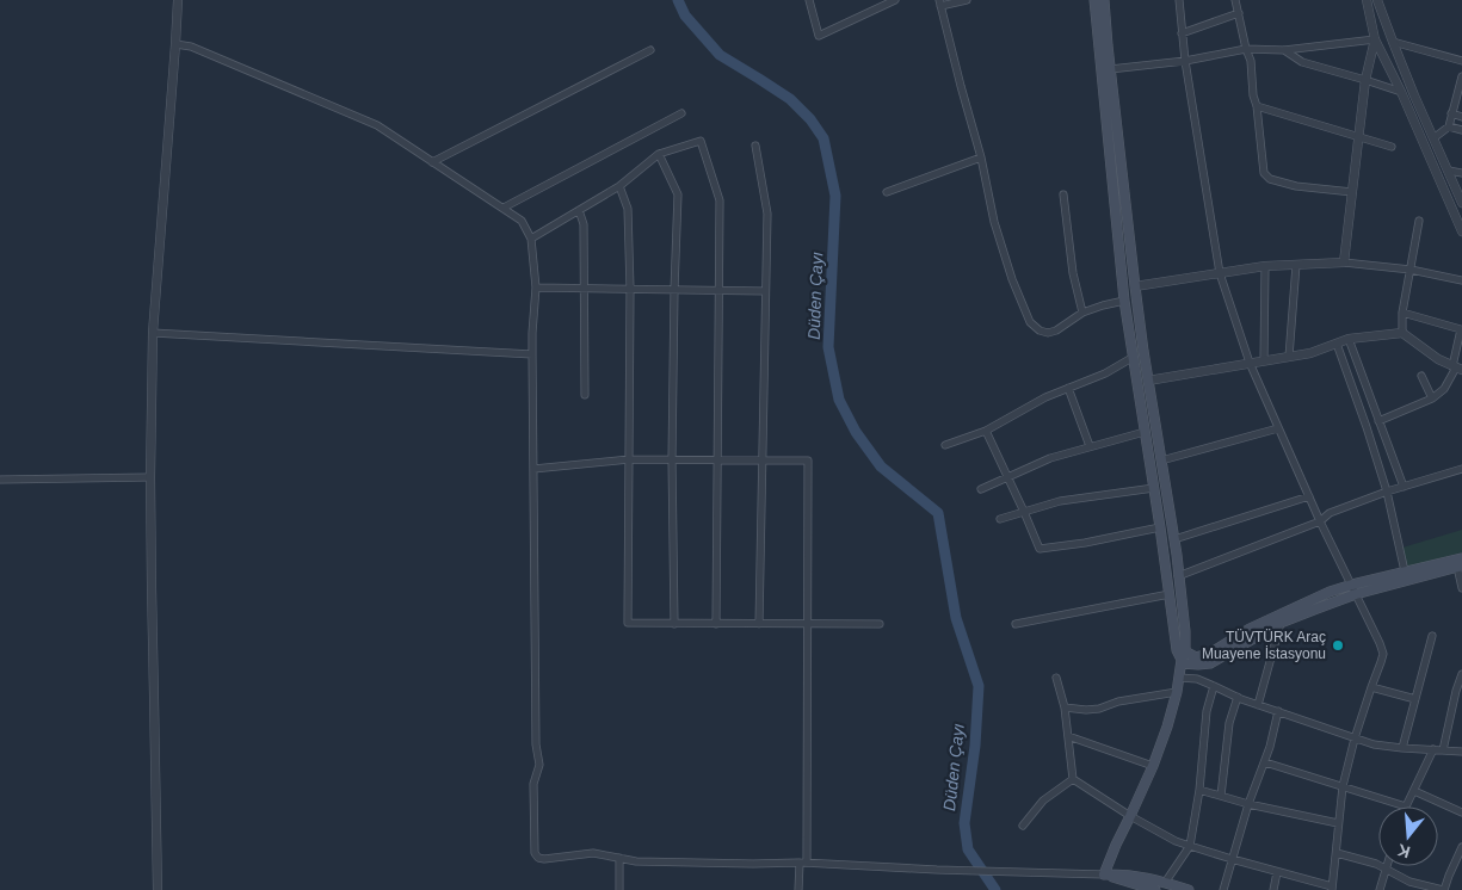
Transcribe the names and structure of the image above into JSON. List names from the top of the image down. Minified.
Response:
{"water":["Düden Çayı"],"places":["TÜVTÜRK Araç Muayene İstasyonu"],"north":"bottom"}
